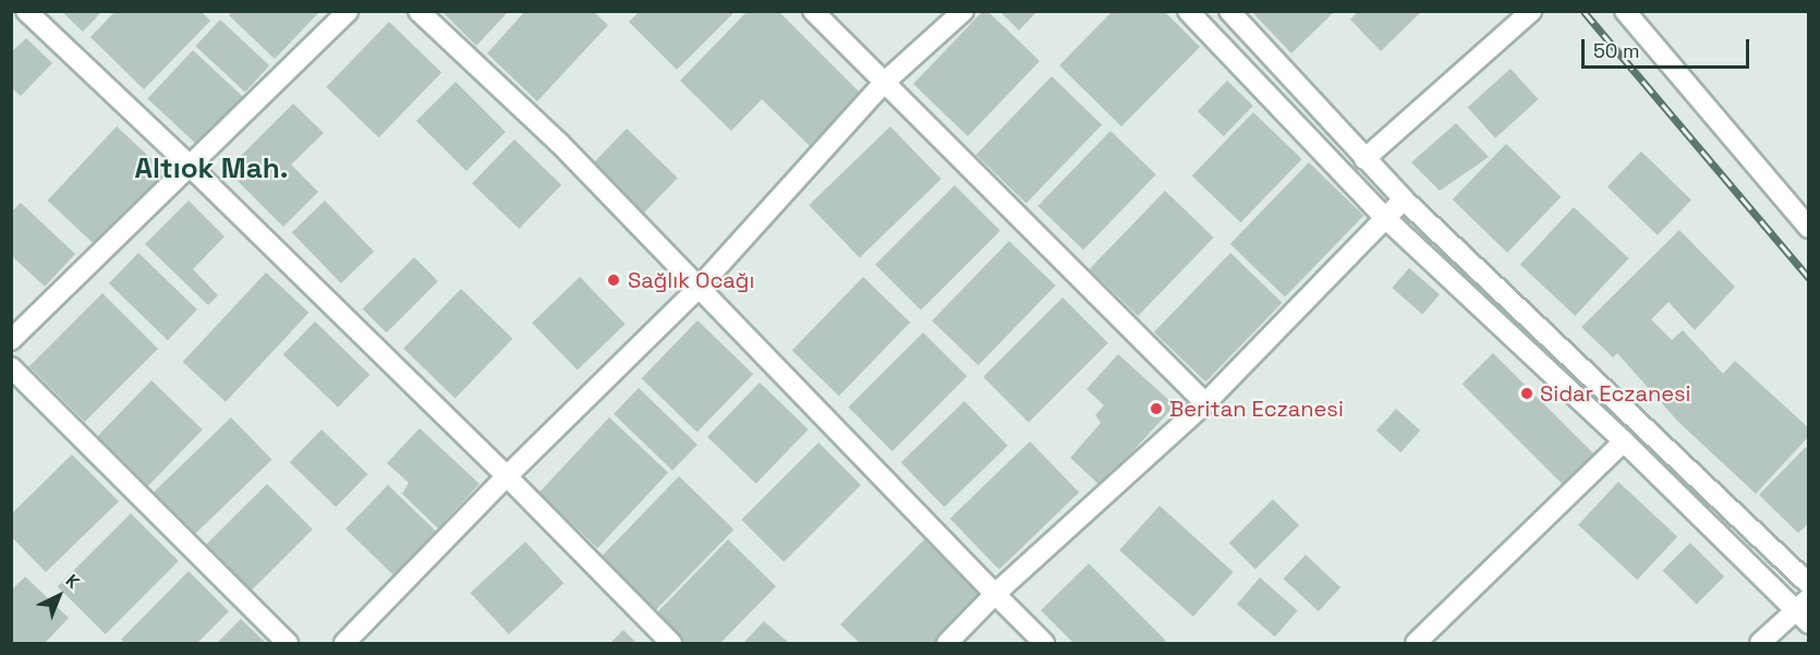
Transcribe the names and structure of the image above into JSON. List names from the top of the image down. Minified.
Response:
{"districts":["Altıok Mah."],"places":["Sağlık Ocağı","Sidar Eczanesi","Beritan Eczanesi"],"scale_bar":"50 m","north":"top right"}
